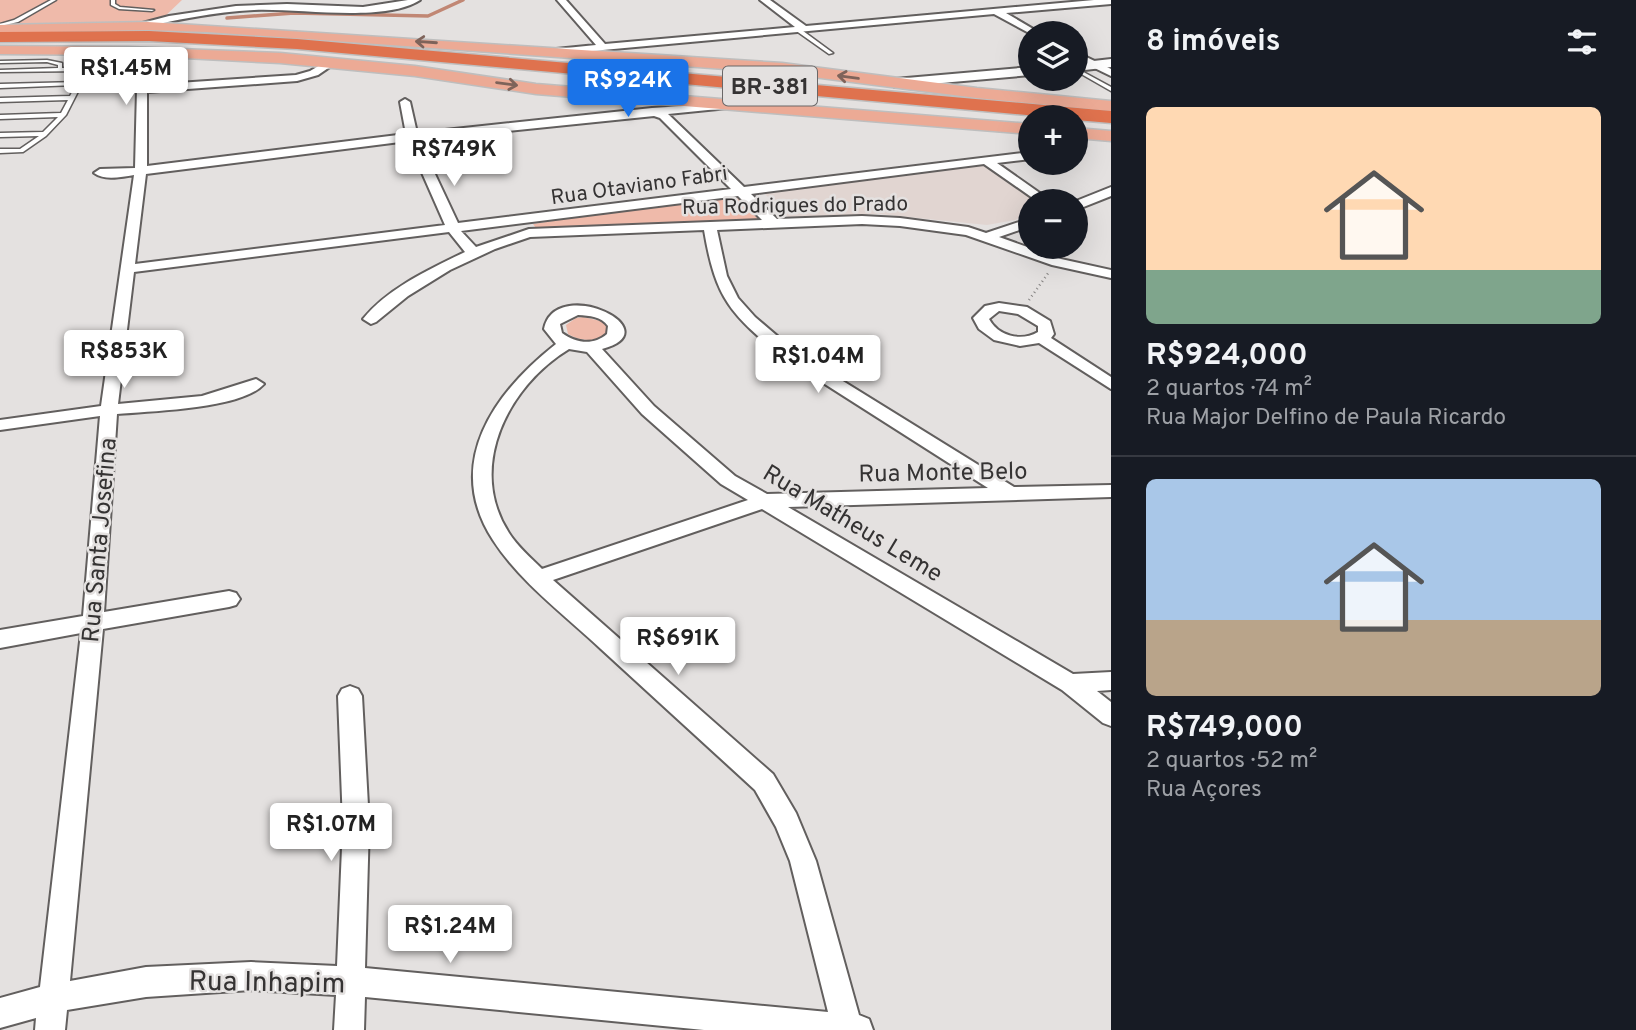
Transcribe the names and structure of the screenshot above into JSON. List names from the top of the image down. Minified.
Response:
{"streets":{"highway":["BR-381"],"street":["Rua Otaviano Fabri","Rua Rodrigues do Prado","Rua Monte Belo","Rua Matheus Leme","Rua Santa Josefina","Rua Inhapim"]},"crossings":[["Rua Otaviano Fabri","Rua Santa Josefina"],["Rua Monte Belo","Rua Matheus Leme"],["Rua Santa Josefina","Rua Inhapim"]],"page":{"heading":"8 imóveis","map_buttons":["+","−"],"price":["R$1.45M","R$924K","R$749K","R$853K","R$1.04M","R$691K","R$1.07M","R$1.24M"],"list":[{"name":"R$924,000","note":"2 quartos · 74 m² · Rua Major Delfino de Paula Ricardo"},{"name":"R$749,000","note":"2 quartos · 52 m² · Rua Açores"}]}}
